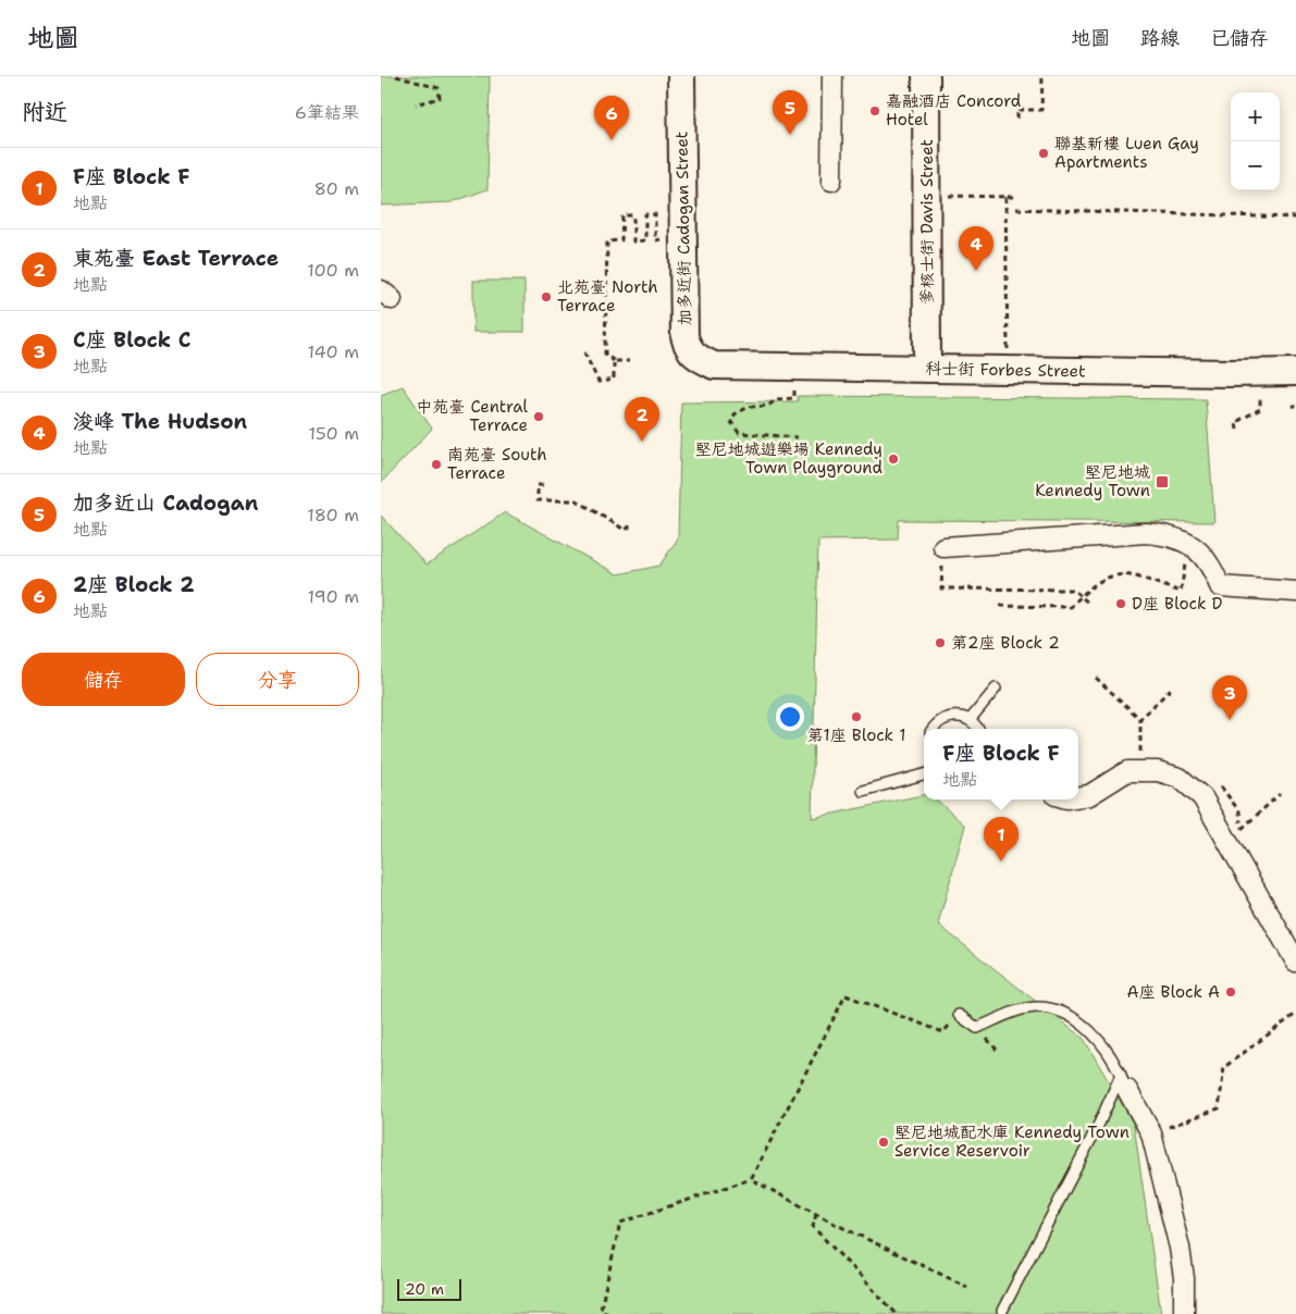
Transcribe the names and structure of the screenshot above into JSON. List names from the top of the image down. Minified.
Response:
{"streets":{"main road":["爹核士街 Davis Street","加多近街 Cadogan Street","科士街 Forbes Street"]},"crossings":[["爹核士街 Davis Street","科士街 Forbes Street"],["加多近街 Cadogan Street","科士街 Forbes Street"]],"places":{"other":["嘉融酒店 Concord Hotel","聯基新樓 Luen Gay Apartments","北苑臺 North Terrace","中苑臺 Central Terrace","堅尼地城遊樂場 Kennedy Town Playground","南苑臺 South Terrace","D座 Block D","第2座 Block 2","第1座 Block 1","A座 Block A","堅尼地城配水庫 Kennedy Town Service Reservoir"],"transit":["堅尼地城 Kennedy Town"]},"scale_bar":"20 m","page":{"header":"地圖","nav":["地圖","路線","已儲存"],"heading":["附近","6筆結果"],"pins":["5","6","4","2","3","1"],"map_buttons":["+","−"],"list":[{"mark":"1","name":"F座 Block F","note":"地點","value":"80 m"},{"mark":"2","name":"東苑臺 East Terrace","note":"地點","value":"100 m"},{"mark":"3","name":"C座 Block C","note":"地點","value":"140 m"},{"mark":"4","name":"浚峰 The Hudson","note":"地點","value":"150 m"},{"mark":"5","name":"加多近山 Cadogan","note":"地點","value":"180 m"},{"mark":"6","name":"2座 Block 2","note":"地點","value":"190 m"}],"buttons":["儲存","分享"],"popup":["F座 Block F","地點"],"scale":"20 m"}}
